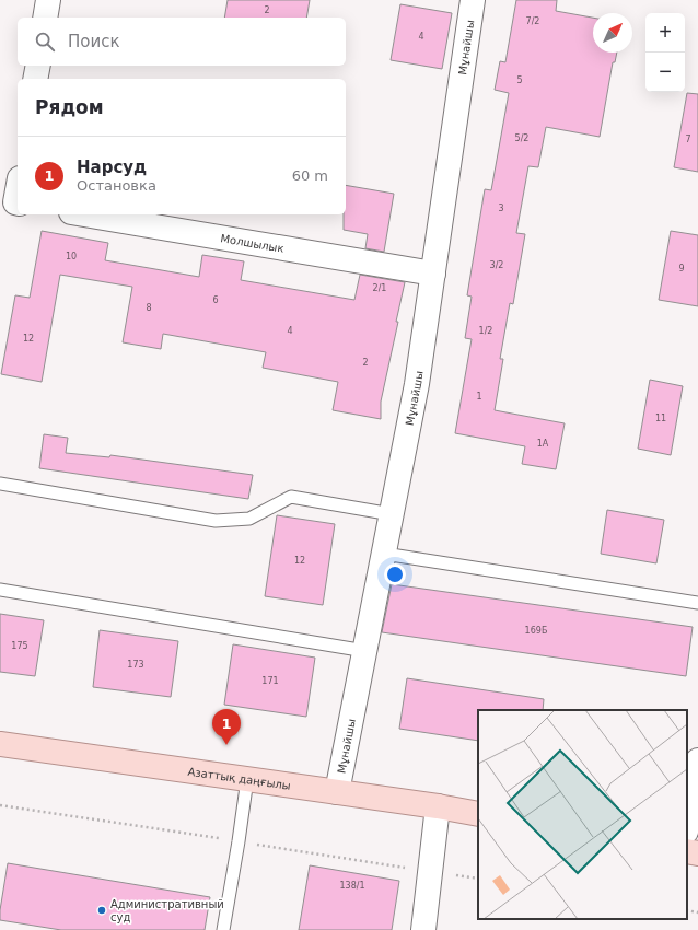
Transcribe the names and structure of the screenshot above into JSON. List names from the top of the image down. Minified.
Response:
{"streets":{"main road":["Азаттық даңғылы"],"street":["Мұнайшы","Молшылык"]},"crossings":[["Мұнайшы","Молшылык"],["Мұнайшы","Азаттық даңғылы"]],"places":["Административный суд"],"house_numbers":["2","7/2","4","5","5/2","7","3","10","3/2","9","2/1","6","8","4","1/2","12","2","1","11","1А","12","169Б","175","173","171","138/1"],"north":"top right","page":{"map_buttons":["+","−"],"search":"Поиск","heading":"Рядом","list":[{"mark":"1","name":"Нарсуд","note":"Остановка","value":"60 m"}],"pins":"1"}}
